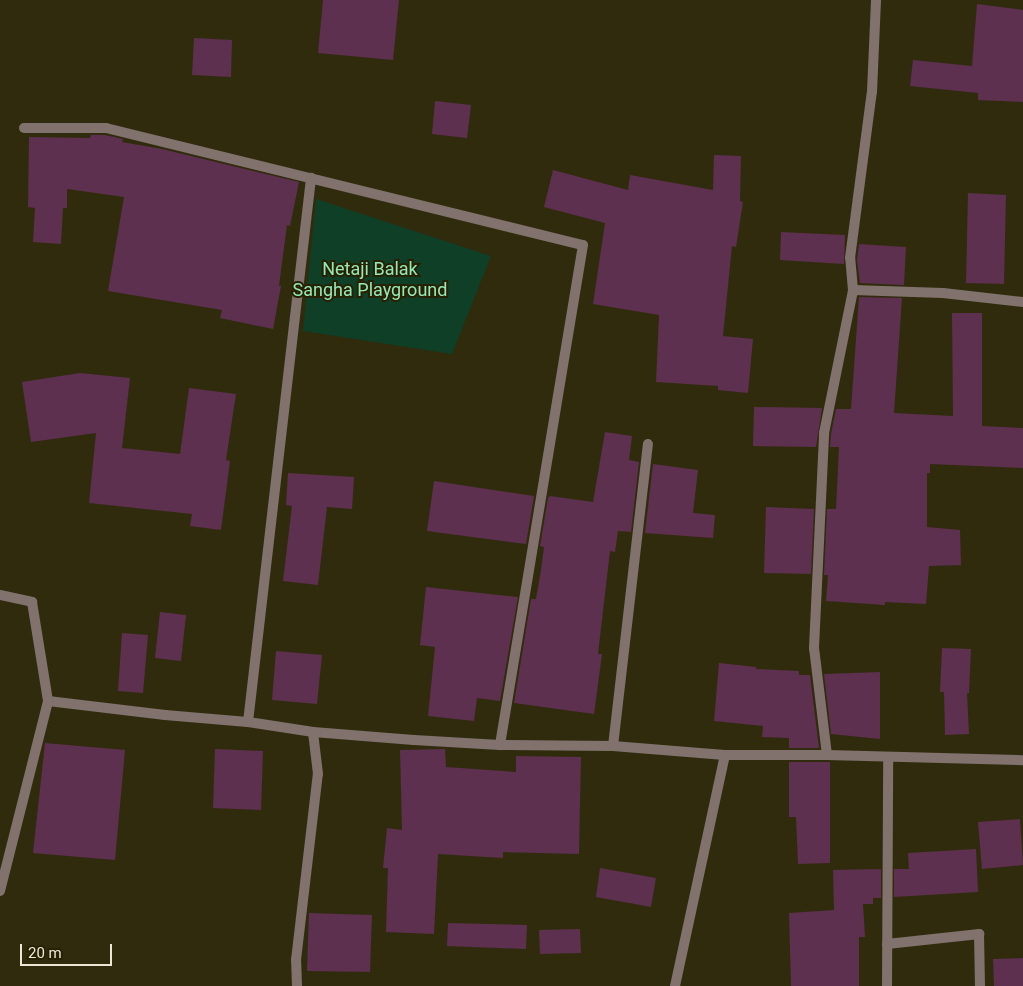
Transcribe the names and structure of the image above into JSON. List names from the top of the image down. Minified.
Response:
{"parks":["Netaji Balak Sangha Playground"],"scale_bar":"20 m"}
